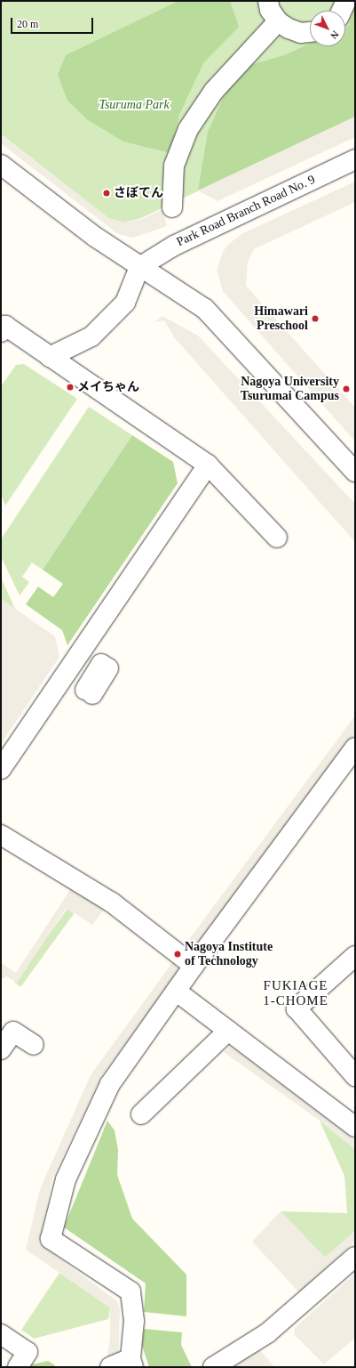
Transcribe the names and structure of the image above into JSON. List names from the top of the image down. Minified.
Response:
{"streets":{"street":["Park Road Branch Road No. 9"]},"districts":["FUKIAGE 1-CHOME"],"parks":["Tsuruma Park"],"places":["さぼてん","Himawari Preschool","メイちゃん","Nagoya University Tsurumai Campus","Nagoya Institute of Technology"],"scale_bar":"20 m","north":"bottom right"}
